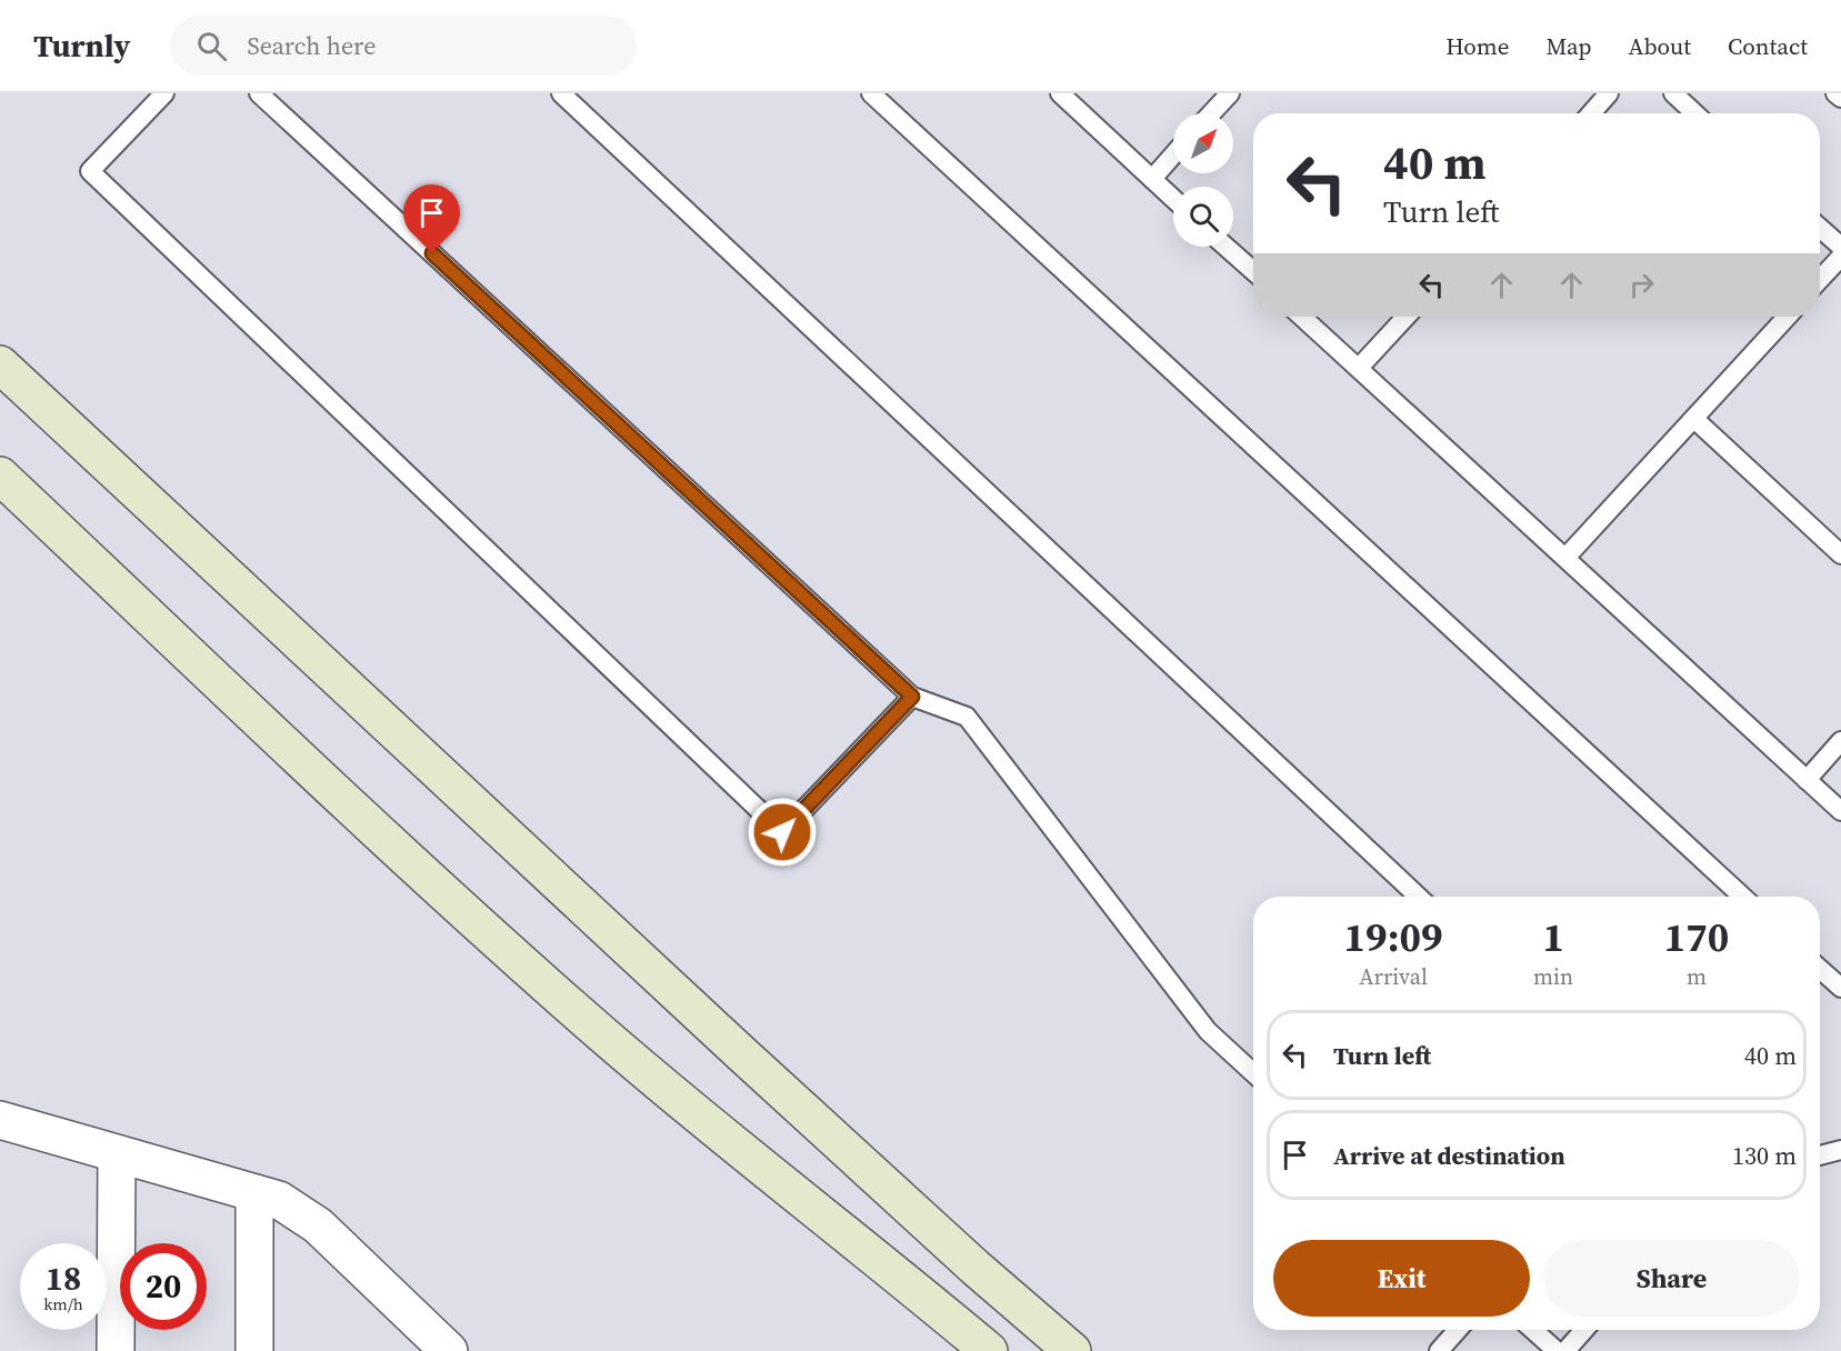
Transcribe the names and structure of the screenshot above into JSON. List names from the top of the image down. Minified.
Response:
{"north":"top right","page":{"header":"Turnly","search":"Search here","nav":["Home","Map","About","Contact"],"turn":["40 m","Turn left"],"eta":["19:09","Arrival","1","min","170","m"],"list":[{"name":"Turn left","value":"40 m"},{"name":"Arrive at destination","value":"130 m"}],"buttons":["Exit","Share"],"speed":"18 km/h","limit":"20"}}
